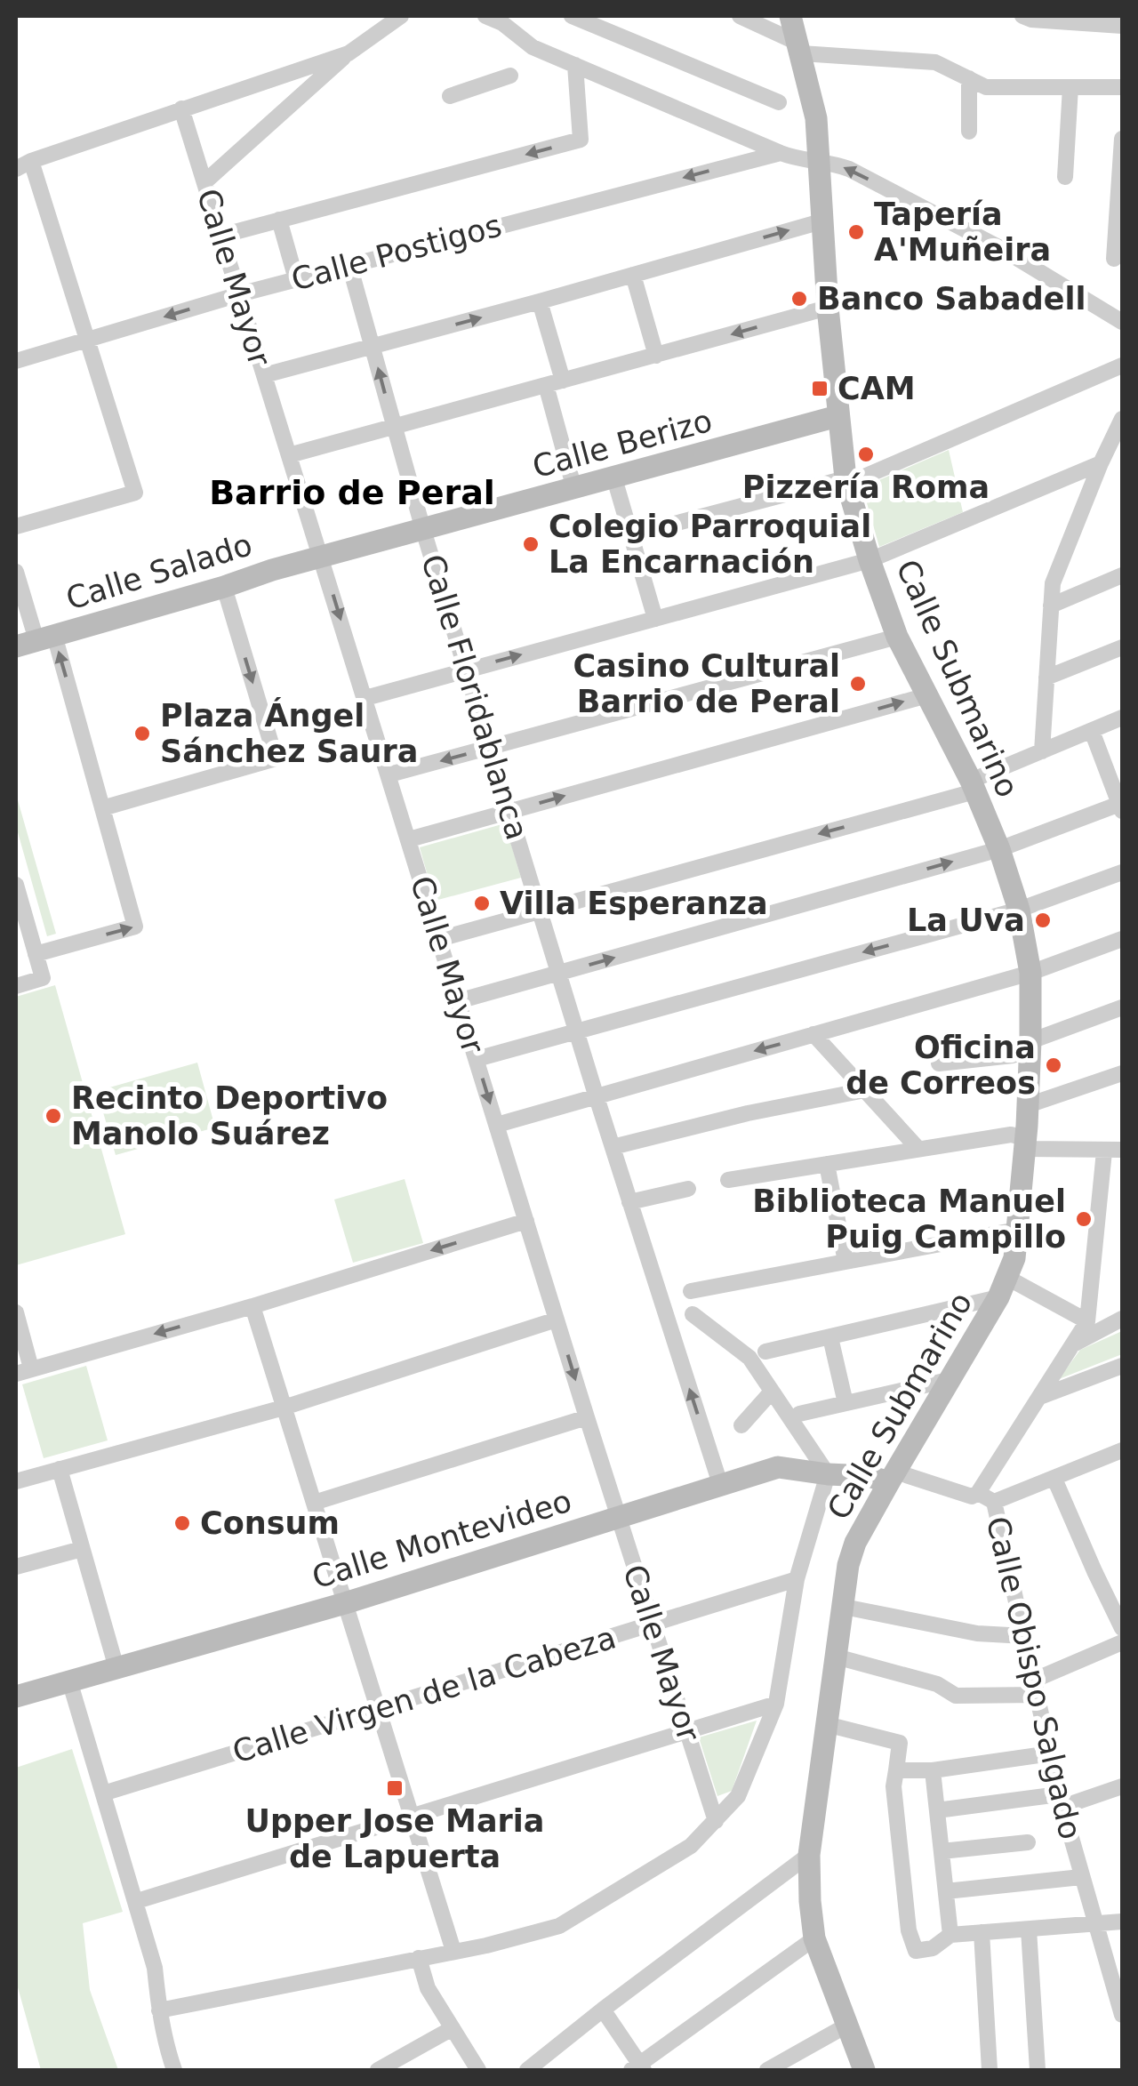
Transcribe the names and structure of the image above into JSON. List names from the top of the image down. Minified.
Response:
{"streets":{"main road":["Calle Berizo","Calle Salado","Calle Submarino","Calle Montevideo"],"street":["Calle Postigos","Calle Mayor","Calle Floridablanca","Calle Obispo Salgado","Calle Virgen de la Cabeza"]},"crossings":[["Calle Postigos","Calle Mayor"],["Calle Postigos","Calle Floridablanca"],["Calle Mayor","Calle Berizo"],["Calle Mayor","Calle Salado"],["Calle Mayor","Calle Montevideo"],["Calle Mayor","Calle Virgen de la Cabeza"],["Calle Berizo","Calle Salado"],["Calle Berizo","Calle Submarino"],["Calle Berizo","Calle Floridablanca"],["Calle Submarino","Calle Montevideo"],["Calle Floridablanca","Calle Montevideo"]],"districts":["Barrio de Peral"],"places":{"other":["Tapería A'Muñeira","Banco Sabadell","Pizzería Roma","Colegio Parroquial La Encarnación","Casino Cultural Barrio de Peral","Plaza Ángel Sánchez Saura","Villa Esperanza","La Uva","Oficina de Correos","Recinto Deportivo Manolo Suárez","Biblioteca Manuel Puig Campillo","Consum"],"transit":["CAM","Upper Jose Maria de Lapuerta"]}}
